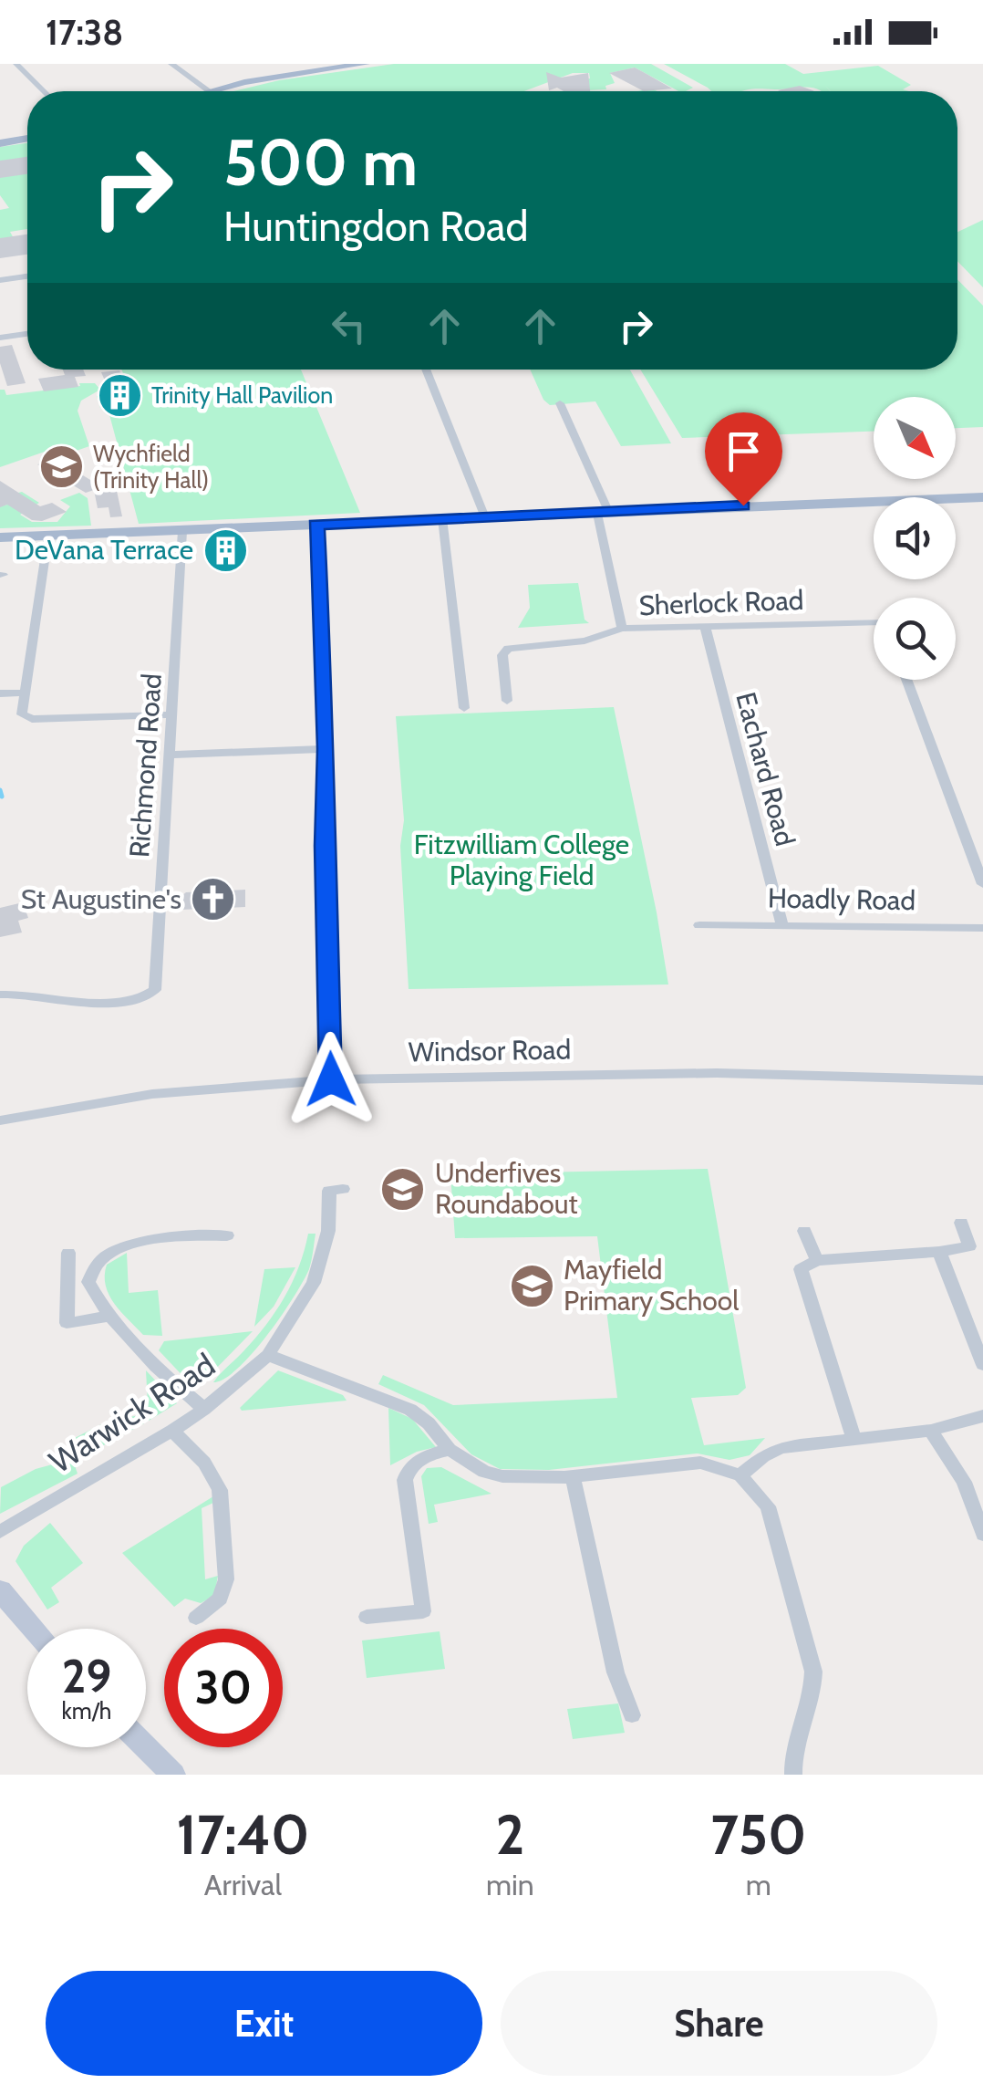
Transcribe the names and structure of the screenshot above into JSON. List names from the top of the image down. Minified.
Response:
{"streets":{"street":["Sherlock Road","Richmond Road","Eachard Road","Hoadly Road","Windsor Road","Warwick Road"]},"crossings":[["Sherlock Road","Eachard Road"],["Eachard Road","Hoadly Road"]],"parks":["Fitzwilliam College Playing Field"],"places":{"building":["Trinity Hall Pavilion","DeVana Terrace"],"school or university":["Wychfield (Trinity Hall)","Underfives Roundabout","Mayfield Primary School"],"church":["St Augustine's"]},"north":"bottom right","page":{"status":"17:38","turn":["500 m","Huntingdon Road"],"speed":"29 km/h","limit":"30","eta":["17:40","Arrival","2","min","750","m"],"buttons":["Exit","Share"]}}
